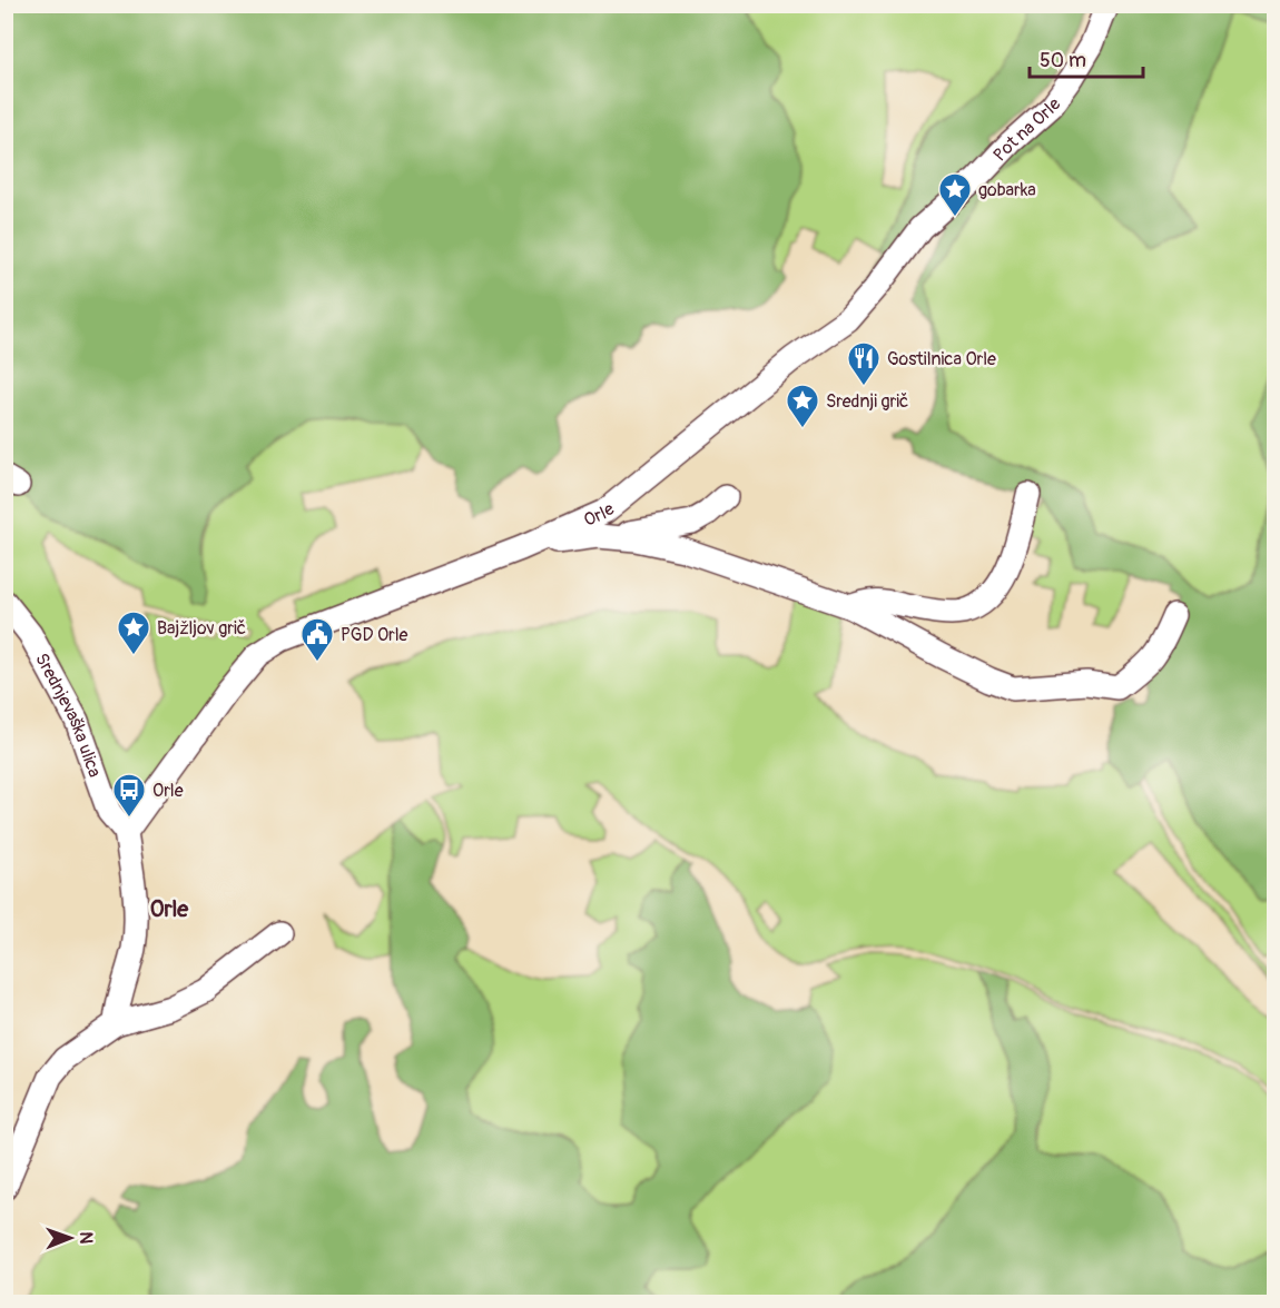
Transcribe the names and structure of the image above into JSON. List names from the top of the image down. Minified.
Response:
{"streets":{"street":["Pot na Orle","Orle","Srednjevaška ulica"]},"crossings":[["Pot na Orle","Orle"]],"districts":["Orle"],"places":{"place":["gobarka","Srednji grič","Bajžljov grič"],"restaurant":["Gostilnica Orle"],"public building":["PGD Orle"],"bus stop":["Orle"]},"scale_bar":"50 m","north":"right"}
